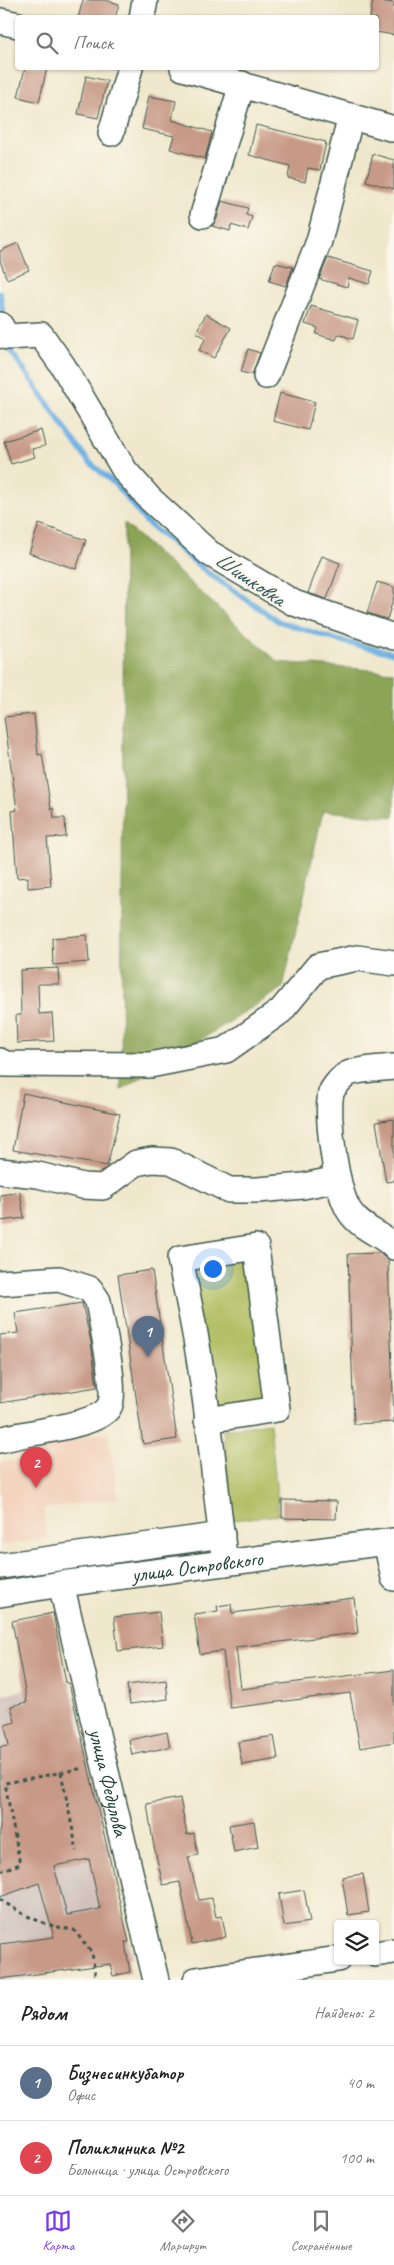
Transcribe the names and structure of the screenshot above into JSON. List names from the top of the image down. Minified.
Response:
{"streets":{"street":["улица Островского","улица Федулова"]},"crossings":[["улица Островского","улица Федулова"]],"water":["Шишковка"],"page":{"search":"Поиск","pins":["1","2"],"heading":["Рядом","Найдено: 2"],"list":[{"mark":"1","name":"Бизнесинкубатор","note":"Офис","value":"40 m"},{"mark":"2","name":"Поликлиника №2","note":"Больница · улица Островского","value":"100 m"}],"nav":["Карта","Маршрут","Сохранённые"]}}
